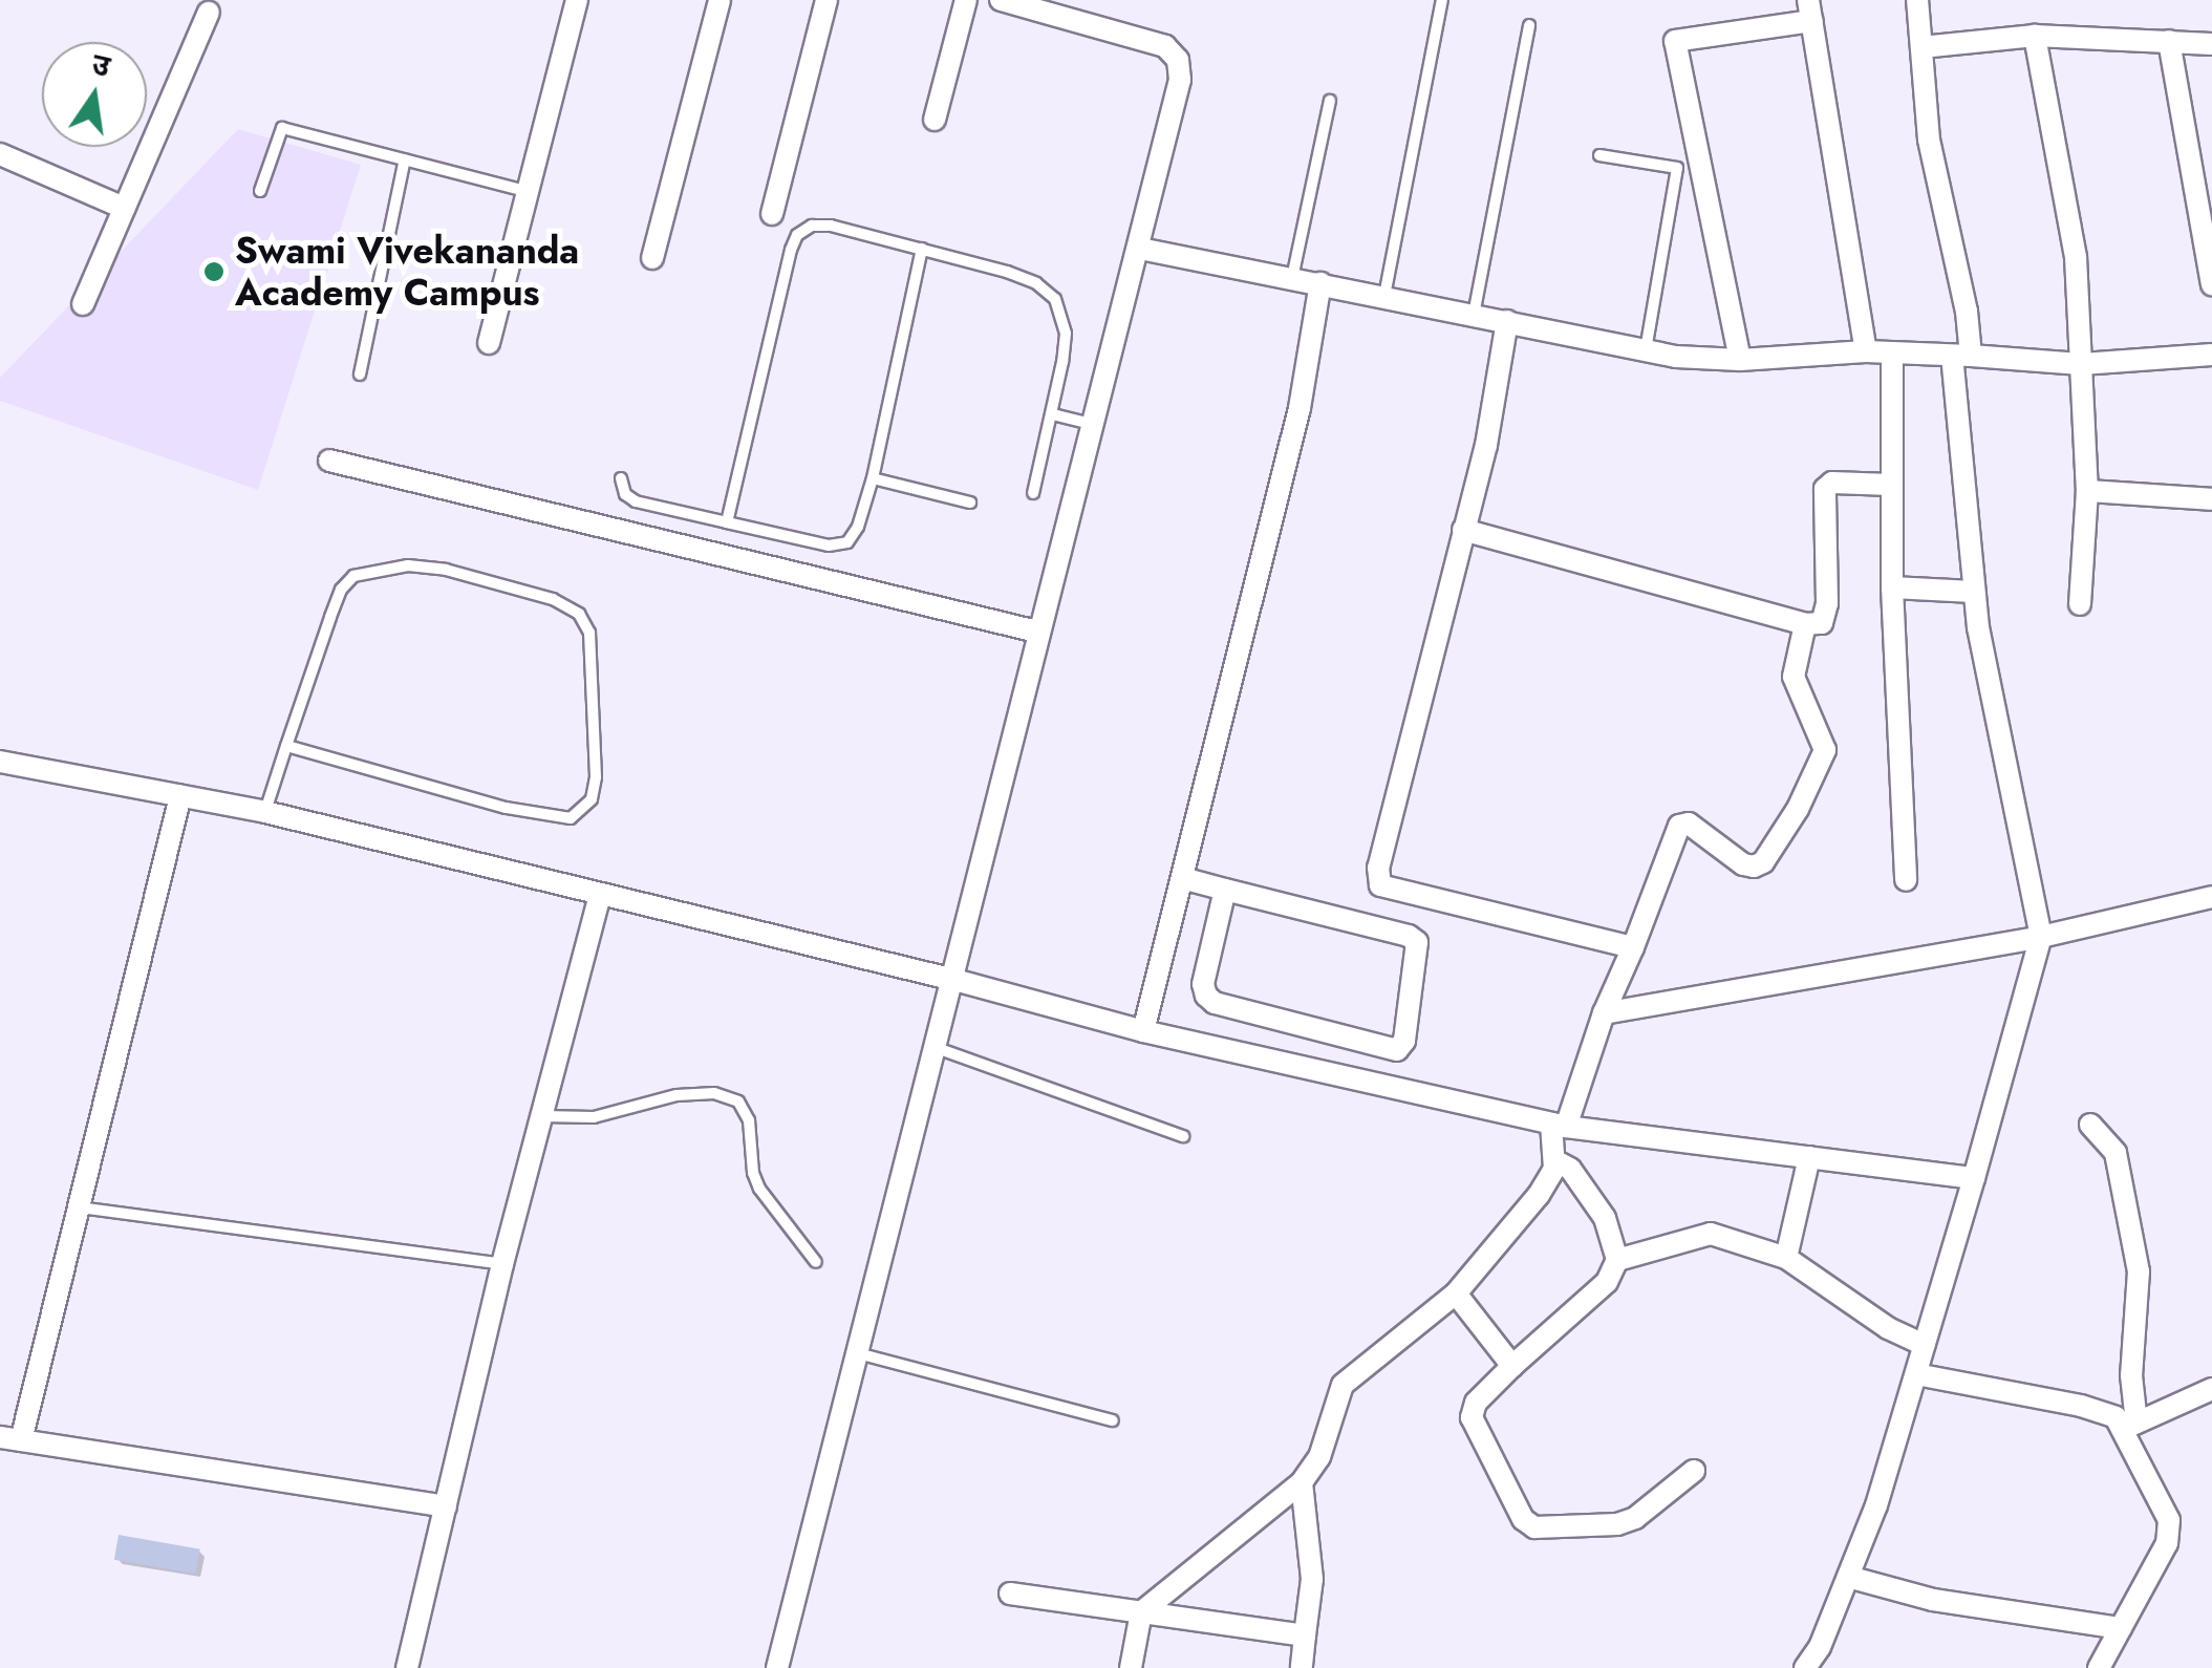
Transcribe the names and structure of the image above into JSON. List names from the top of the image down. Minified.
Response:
{"places":["Swami Vivekananda Academy Campus"],"north":"top"}
